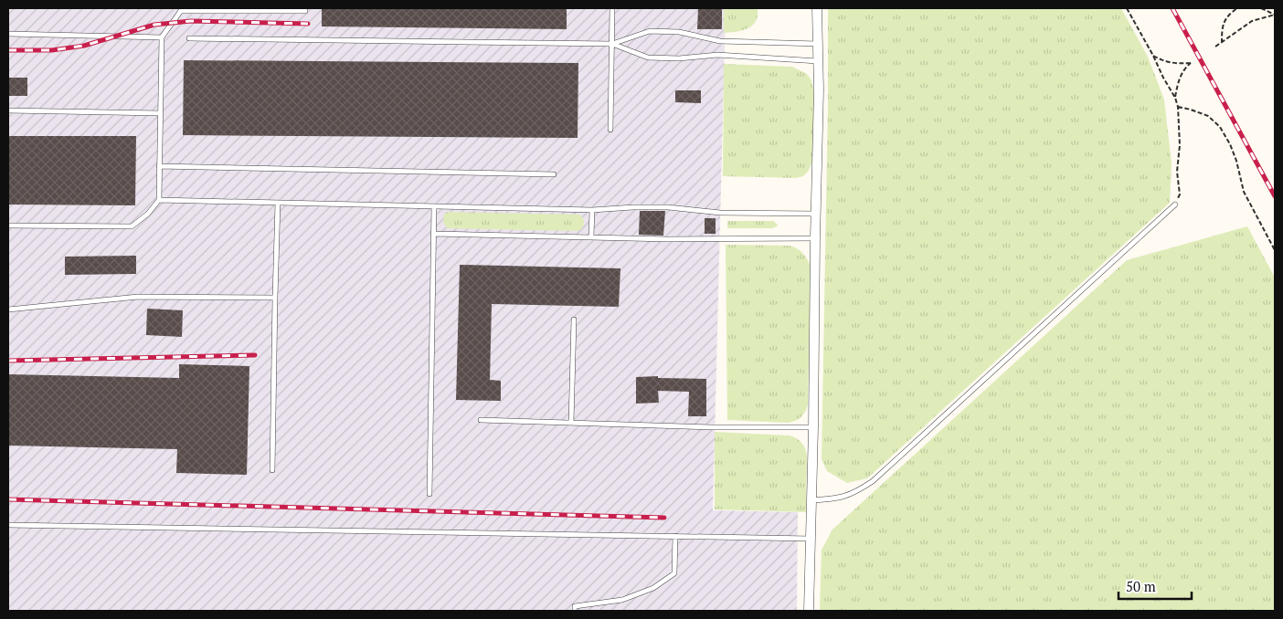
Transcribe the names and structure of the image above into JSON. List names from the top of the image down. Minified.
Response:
{"scale_bar":"50 m"}
